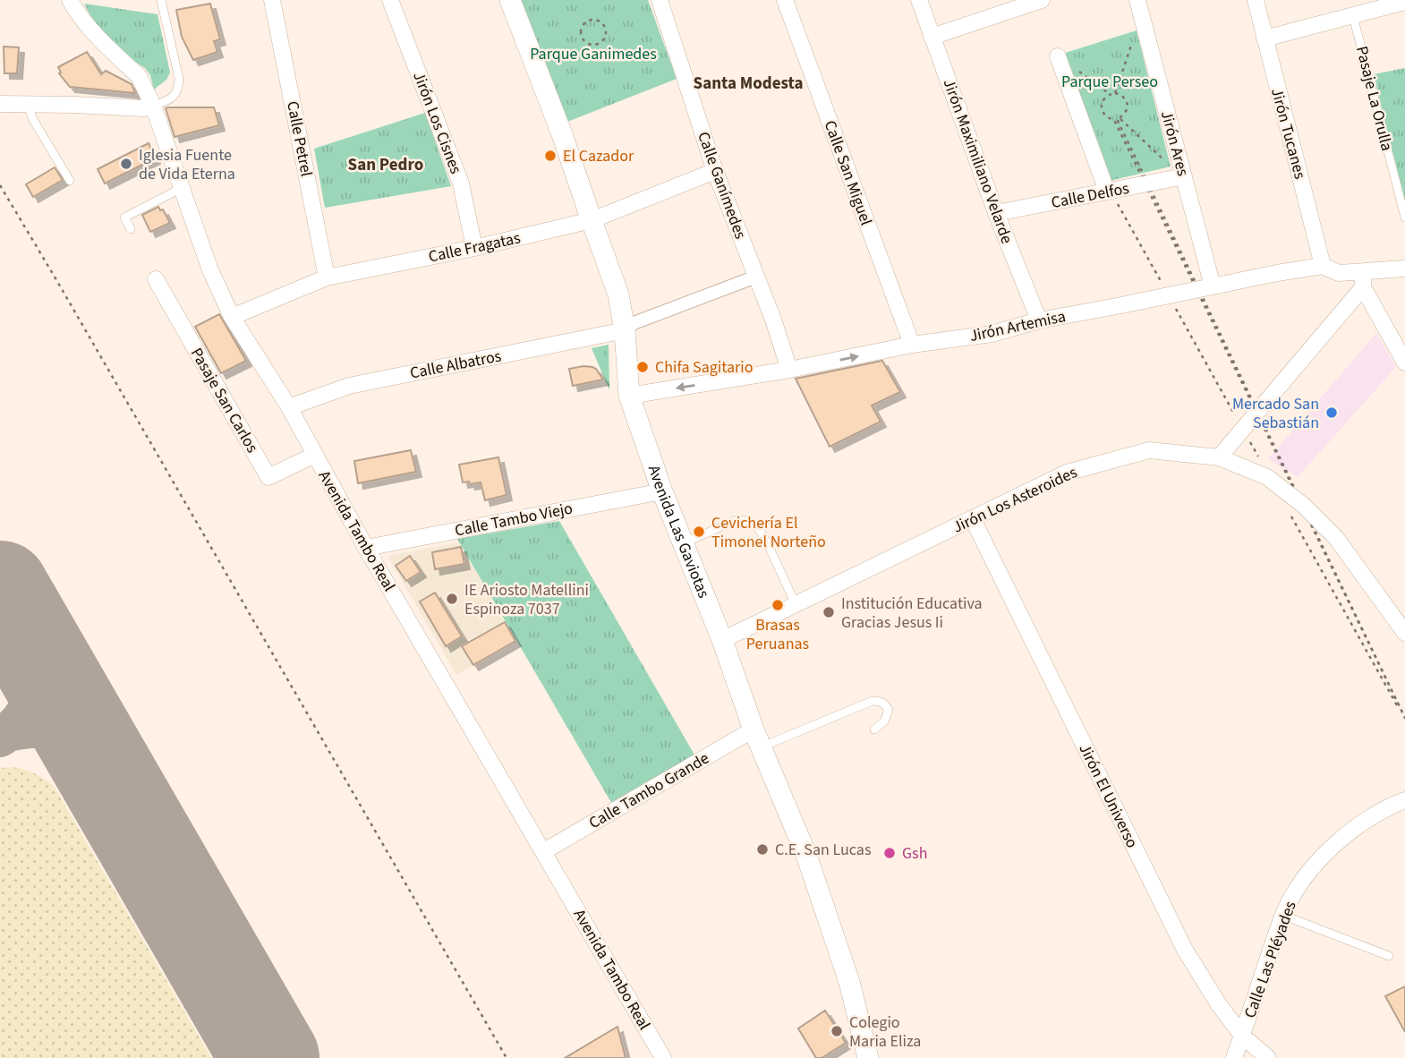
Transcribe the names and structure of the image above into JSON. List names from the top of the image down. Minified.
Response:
{"streets":{"street":["Jirón Los Cisnes","Jirón Tucanes","Calle Petrel","Jirón Ares","Jirón Maximiliano Velarde","Calle San Miguel","Calle Ganímedes","Calle Delfos","Calle Fragatas","Jirón Artemisa","Calle Albatros","Pasaje San Carlos","Jirón Los Asteroides","Calle Tambo Viejo","Avenida Tambo Real","Avenida Las Gaviotas","Calle Tambo Grande","Jirón El Universo","Calle Las Pléyades"],"lane":["Pasaje La Orulla"]},"crossings":[["Jirón Los Cisnes","Calle Fragatas"],["Jirón Tucanes","Jirón Artemisa"],["Calle Petrel","Calle Fragatas"],["Jirón Ares","Calle Delfos"],["Jirón Ares","Jirón Artemisa"],["Jirón Maximiliano Velarde","Calle Delfos"],["Jirón Maximiliano Velarde","Jirón Artemisa"],["Calle San Miguel","Jirón Artemisa"],["Calle Ganímedes","Calle Fragatas"],["Calle Ganímedes","Jirón Artemisa"],["Calle Fragatas","Avenida Tambo Real"],["Calle Fragatas","Avenida Las Gaviotas"],["Jirón Artemisa","Avenida Las Gaviotas"],["Calle Albatros","Avenida Tambo Real"],["Calle Albatros","Avenida Las Gaviotas"],["Pasaje San Carlos","Avenida Tambo Real"],["Jirón Los Asteroides","Avenida Las Gaviotas"],["Jirón Los Asteroides","Jirón El Universo"],["Calle Tambo Viejo","Avenida Tambo Real"],["Calle Tambo Viejo","Avenida Las Gaviotas"],["Avenida Tambo Real","Calle Tambo Grande"],["Avenida Las Gaviotas","Calle Tambo Grande"],["Jirón El Universo","Calle Las Pléyades"]],"districts":["Santa Modesta","San Pedro"],"parks":["Parque Ganimedes","Parque Perseo"],"places":["El Cazador","Iglesia Fuente de Vida Eterna","Chifa Sagitario","Mercado San Sebastián","Cevichería El Timonel Norteño","IE Ariosto Matellini Espinoza 7037","Brasas Peruanas","Institución Educativa Gracias Jesus Ii","C.E. San Lucas","Gsh","Colegio Maria Eliza"]}
